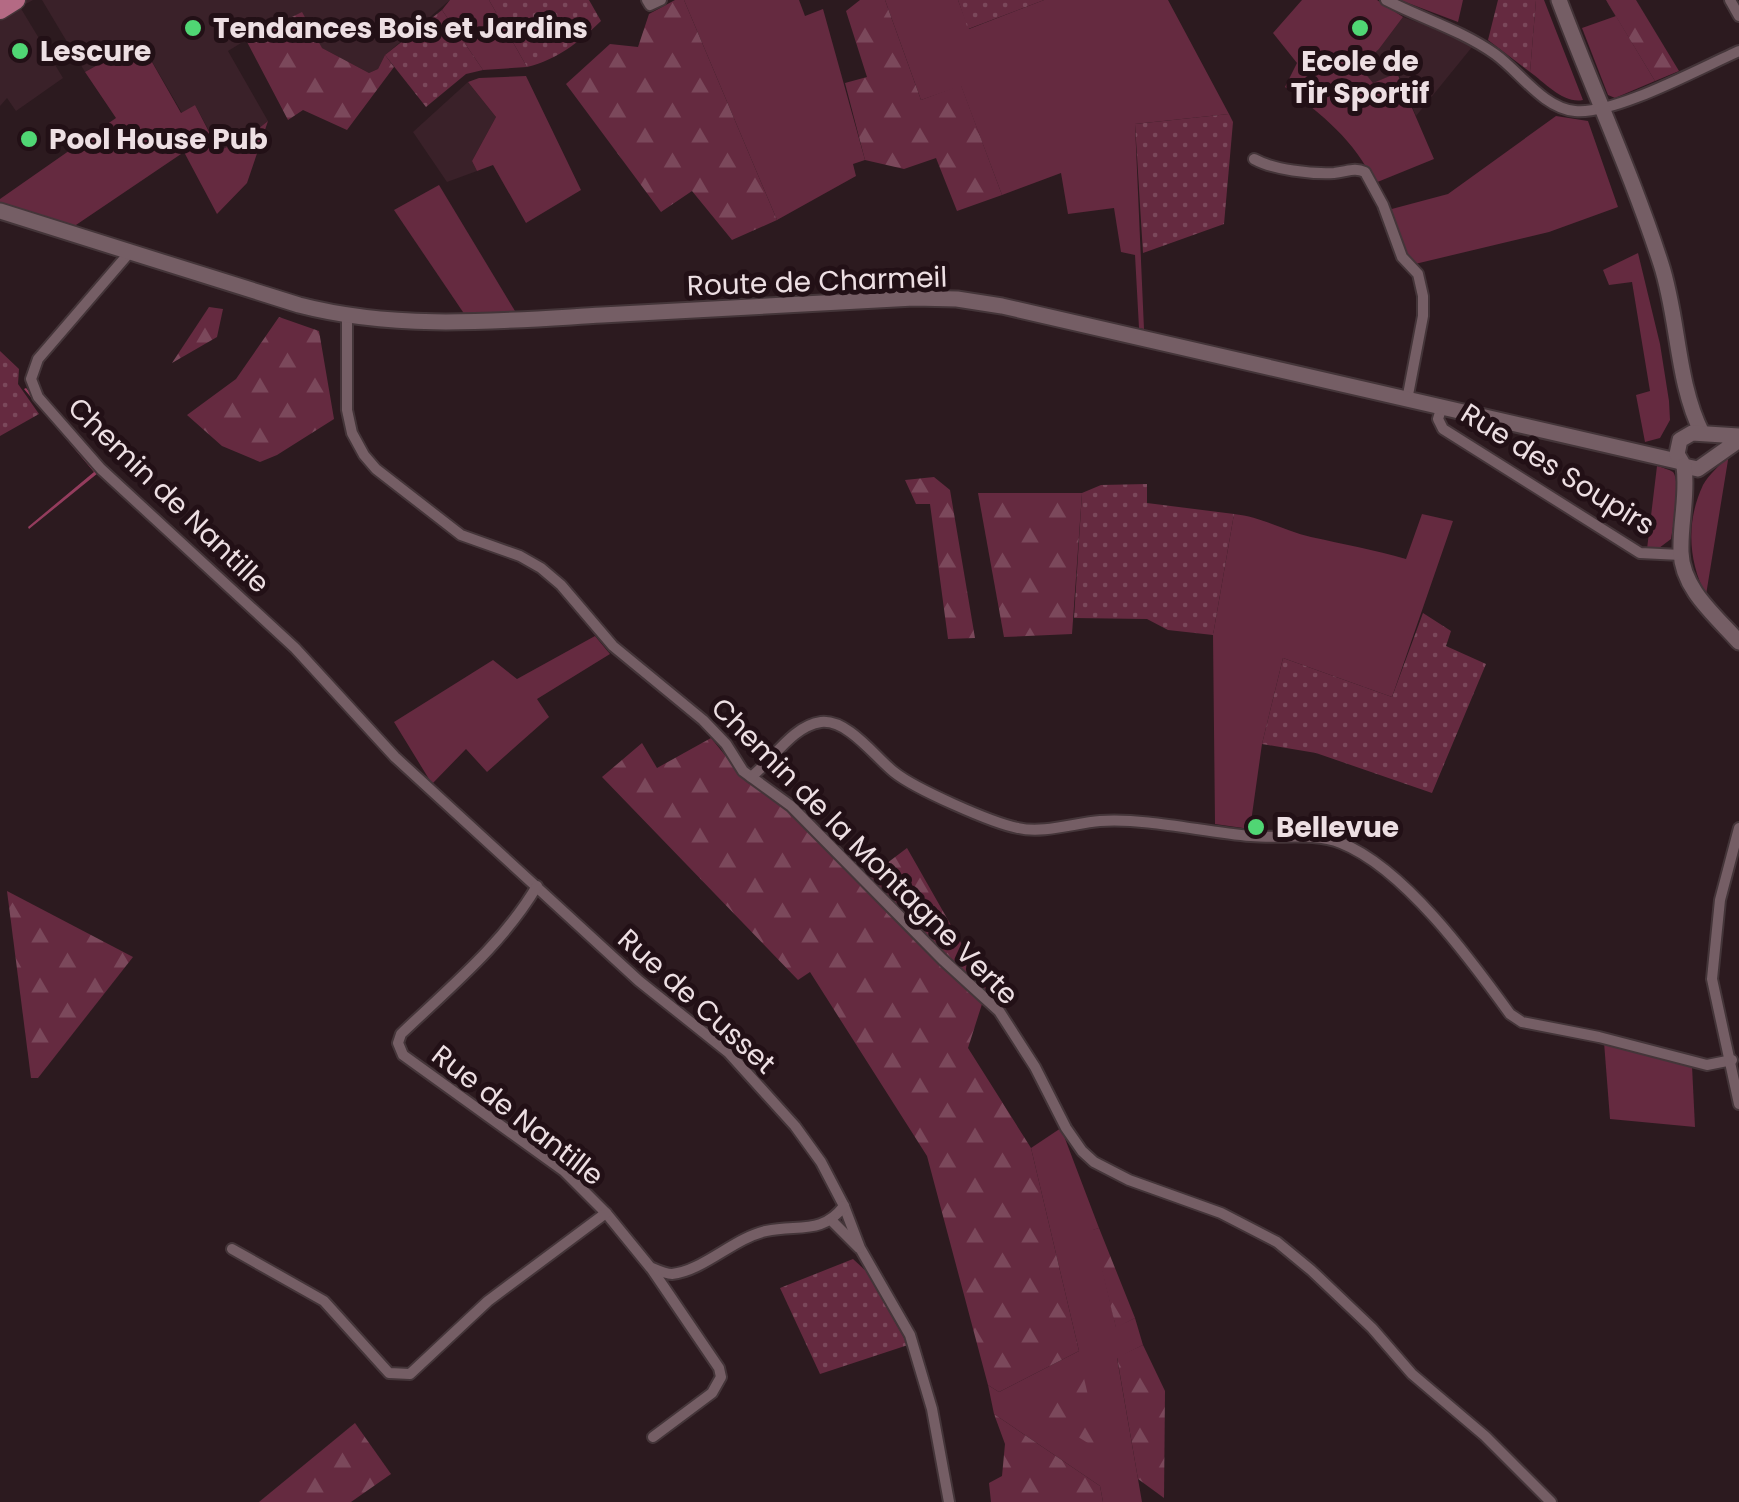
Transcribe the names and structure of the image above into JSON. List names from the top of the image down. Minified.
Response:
{"streets":{"main road":["Route de Charmeil","Rue des Soupirs"],"street":["Chemin de Nantille","Chemin de la Montagne Verte","Rue de Cusset","Rue de Nantille"]},"crossings":[["Route de Charmeil","Rue des Soupirs"],["Route de Charmeil","Chemin de Nantille"],["Route de Charmeil","Chemin de la Montagne Verte"],["Chemin de Nantille","Rue de Cusset"],["Rue de Cusset","Rue de Nantille"]],"places":["Tendances Bois et Jardins","Ecole de Tir Sportif","Lescure","Pool House Pub","Bellevue"]}
